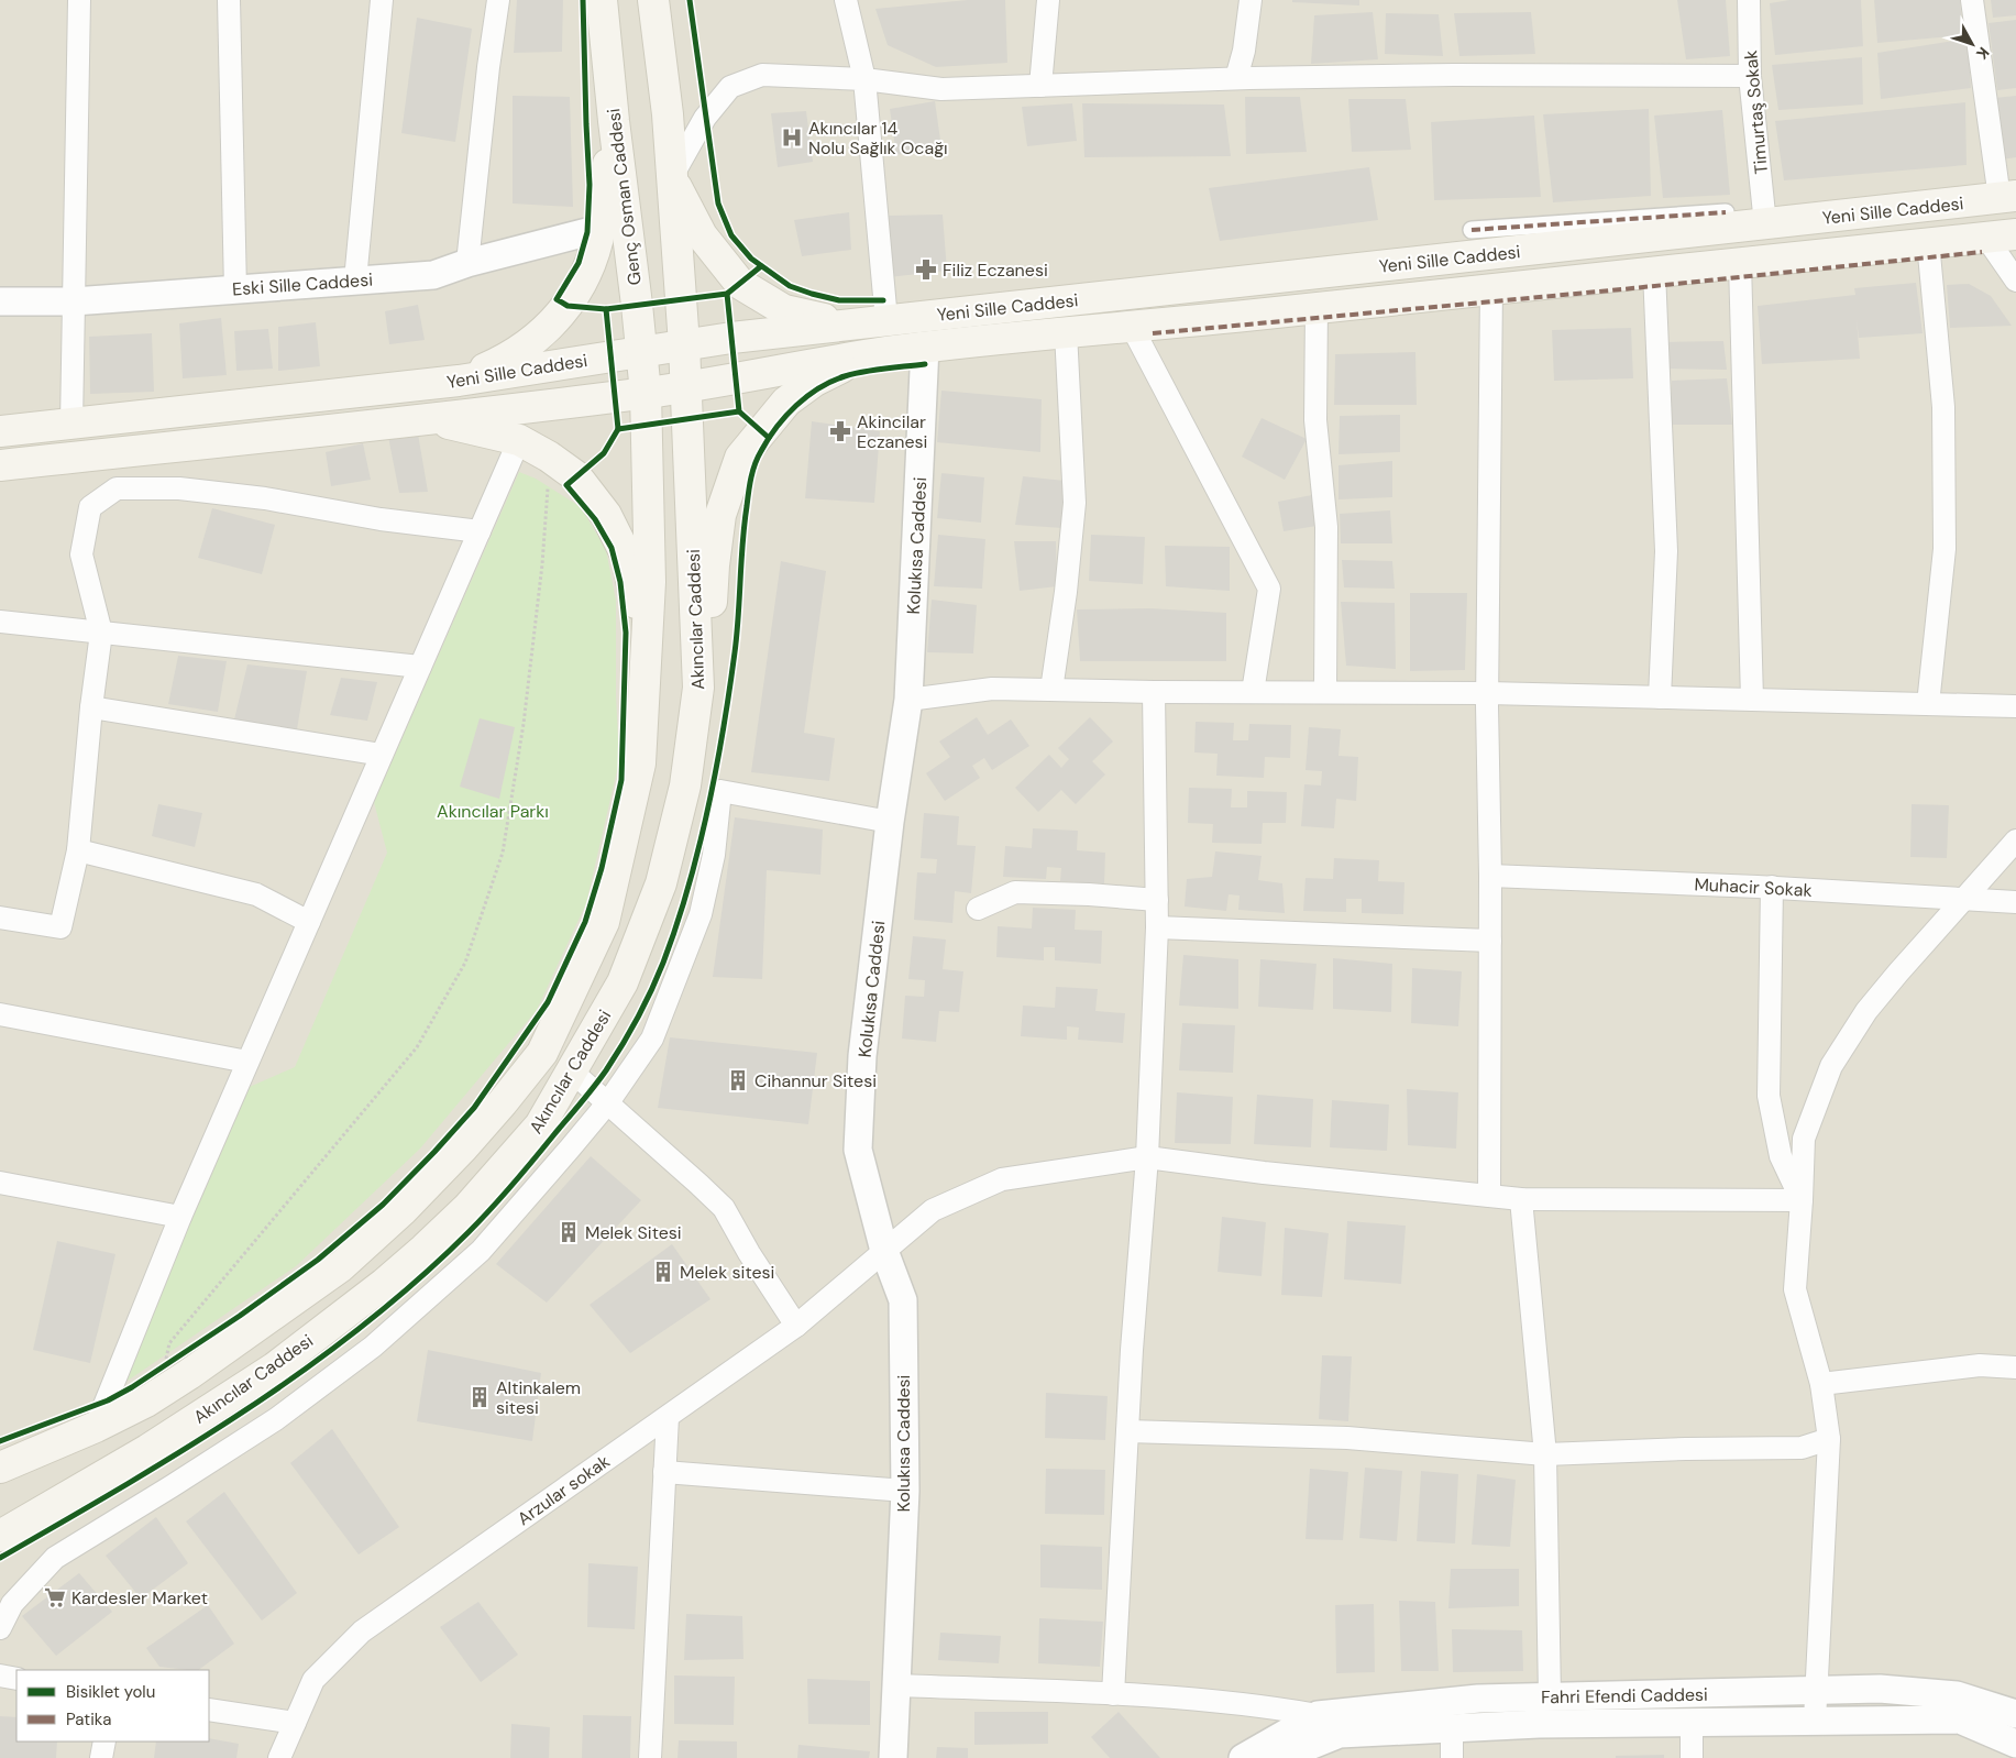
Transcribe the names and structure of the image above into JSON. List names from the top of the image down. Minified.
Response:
{"streets":{"main road":["Genç Osman Caddesi","Yeni Sille Caddesi","Akıncılar Caddesi"],"street":["Timurtaş Sokak","Eski Sille Caddesi","Kolukısa Caddesi","Muhacir Sokak","Arzular sokak","Fahri Efendi Caddesi"]},"crossings":[["Timurtaş Sokak","Yeni Sille Caddesi"],["Genç Osman Caddesi","Yeni Sille Caddesi"],["Genç Osman Caddesi","Akıncılar Caddesi"],["Yeni Sille Caddesi","Kolukısa Caddesi"],["Yeni Sille Caddesi","Akıncılar Caddesi"],["Kolukısa Caddesi","Arzular sokak"]],"parks":["Akıncılar Parkı"],"places":{"hospital":["Akıncılar 14 Nolu Sağlık Ocağı"],"pharmacy":["Filiz Eczanesi","Akincilar Eczanesi"],"building":["Cihannur Sitesi","Melek Sitesi","Melek sitesi","Altinkalem sitesi"],"supermarket":["Kardesler Market"]},"legend":["Bisiklet yolu","Patika"],"north":"bottom right"}
